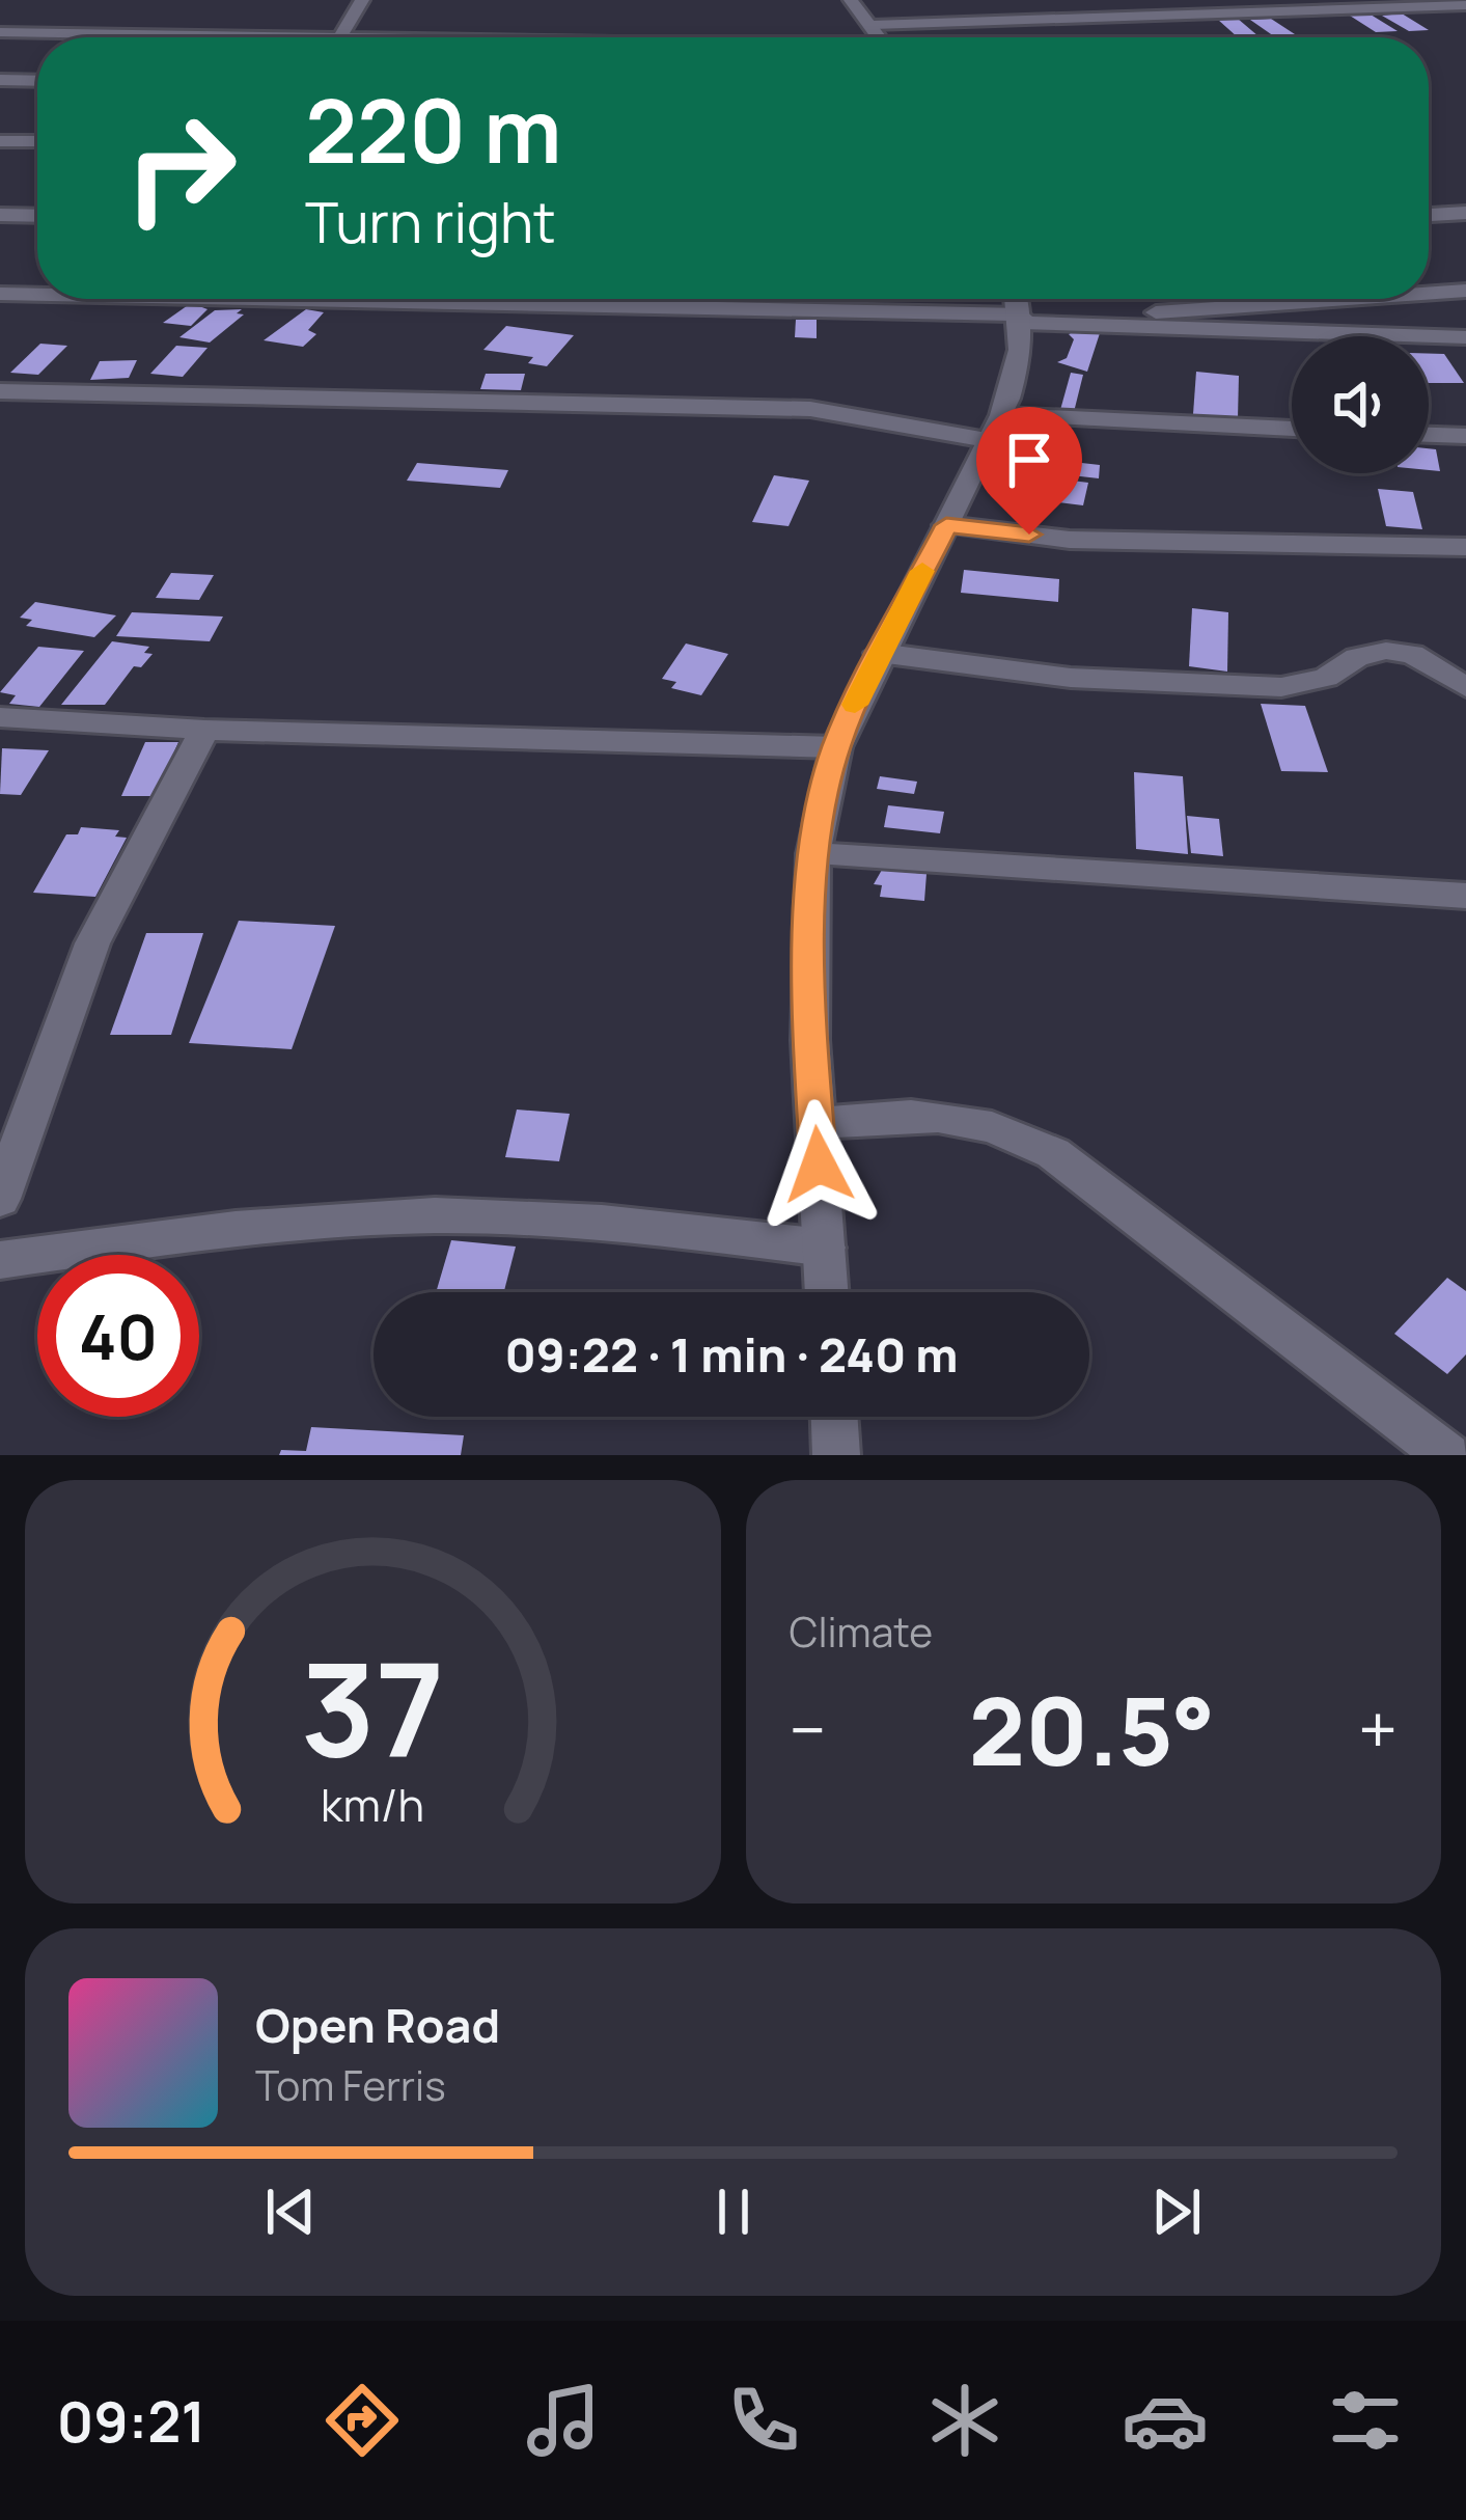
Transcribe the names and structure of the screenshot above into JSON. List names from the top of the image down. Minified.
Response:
{"page":{"turn":["220 m","Turn right"],"limit":"40","trip":"09:22 · 1 min · 240 m","tile":"Climate","heat":["−","20.5°","+"],"song":["Open Road","Tom Ferris"],"tabs":"09:21","gauge":["37","km/h"]}}
